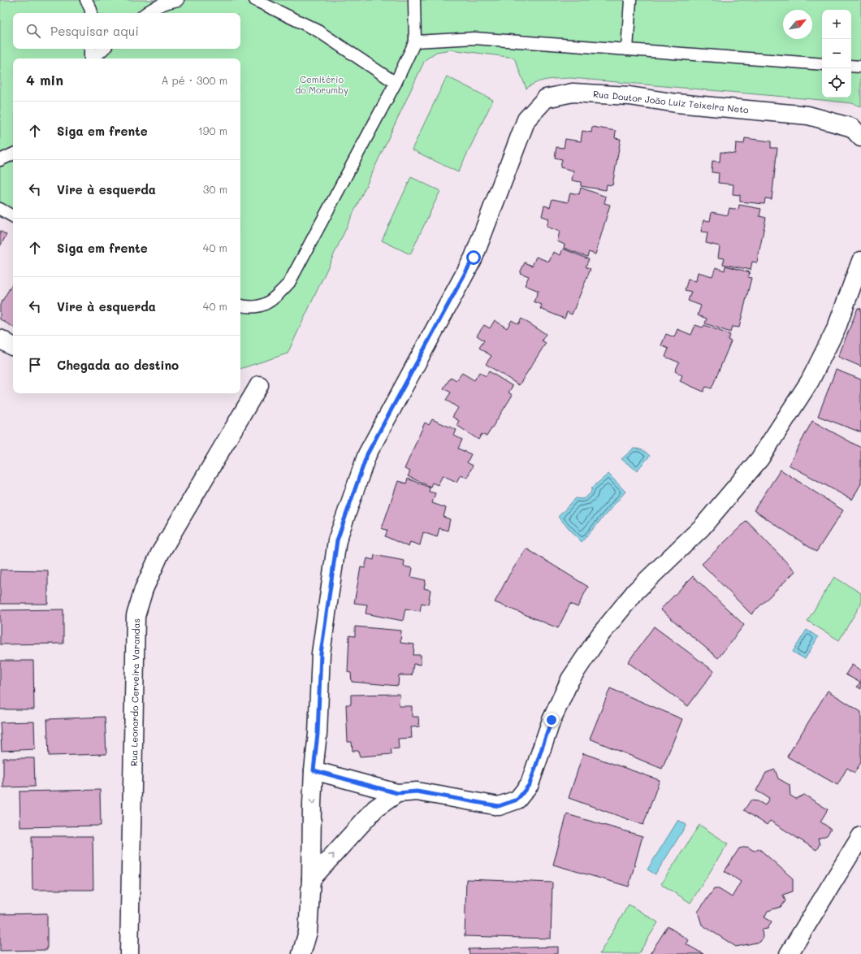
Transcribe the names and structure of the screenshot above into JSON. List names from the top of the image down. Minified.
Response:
{"streets":{"street":["Rua Doutor João Luiz Teixeira Neto","Rua Leonardo Cerveira Varandas"]},"parks":["Cemitério do Morumby"],"north":"top right","page":{"map_buttons":["+","−"],"search":"Pesquisar aqui","heading":["4 min","A pé · 300 m"],"list":[["Siga em frente","190 m"],["Vire à esquerda","30 m"],["Siga em frente","40 m"],["Vire à esquerda","40 m"],"Chegada ao destino"]}}
